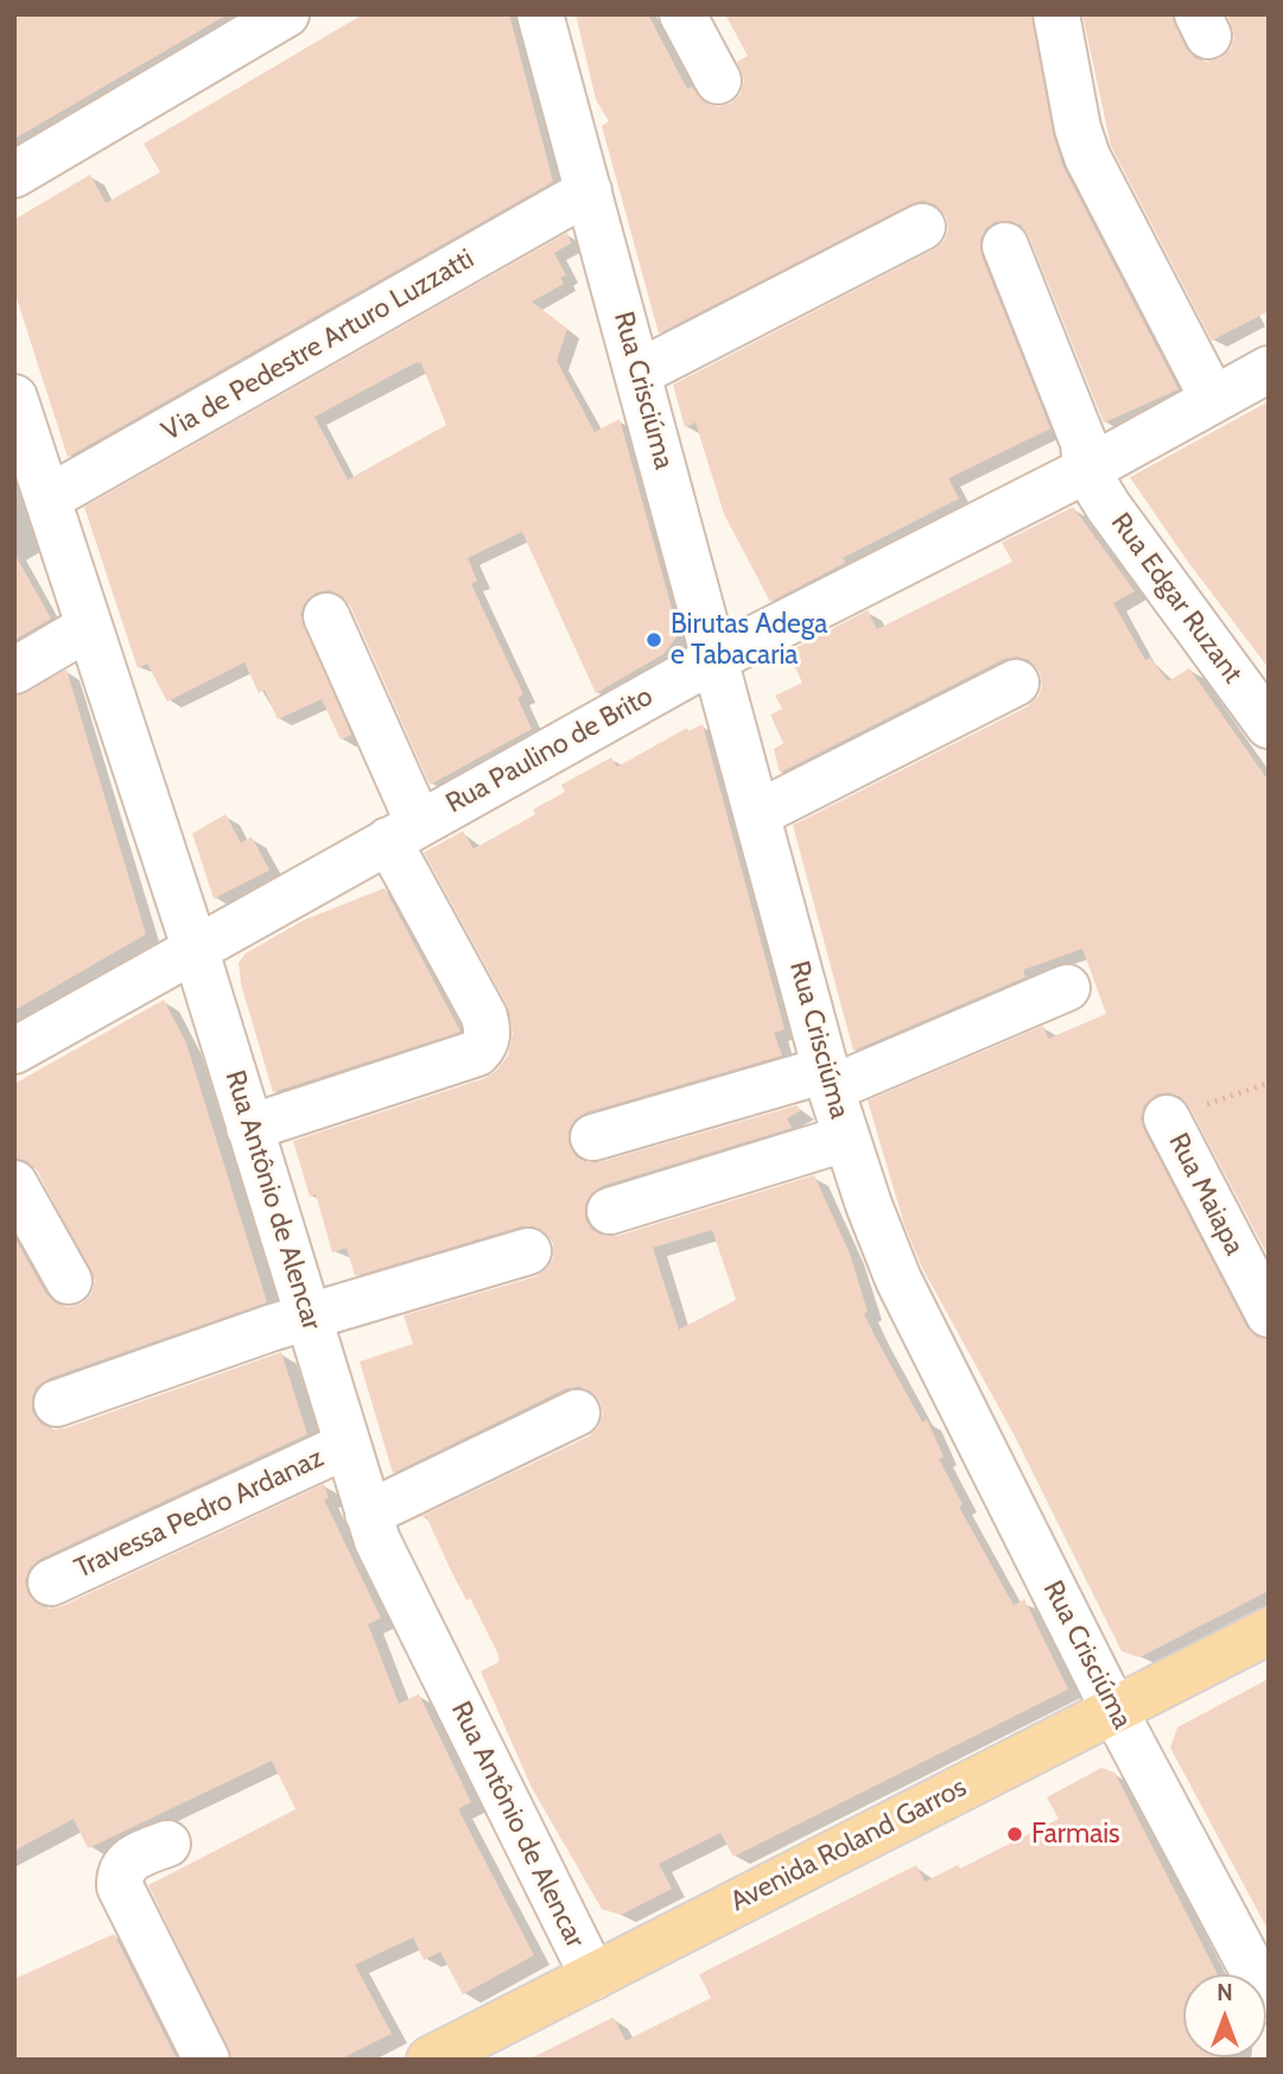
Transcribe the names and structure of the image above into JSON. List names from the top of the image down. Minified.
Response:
{"streets":{"main road":["Avenida Roland Garros"],"street":["Via de Pedestre Arturo Luzzatti","Rua Crisciúma","Rua Edgar Ruzant","Rua Paulino de Brito","Rua Maiapa","Rua Antônio de Alencar","Travessa Pedro Ardanaz"]},"crossings":[["Via de Pedestre Arturo Luzzatti","Rua Crisciúma"],["Via de Pedestre Arturo Luzzatti","Rua Antônio de Alencar"],["Rua Crisciúma","Rua Paulino de Brito"],["Rua Crisciúma","Avenida Roland Garros"],["Rua Edgar Ruzant","Rua Paulino de Brito"],["Rua Paulino de Brito","Rua Antônio de Alencar"],["Rua Antônio de Alencar","Travessa Pedro Ardanaz"],["Rua Antônio de Alencar","Avenida Roland Garros"]],"places":["Birutas Adega e Tabacaria","Farmais"],"north":"top"}
